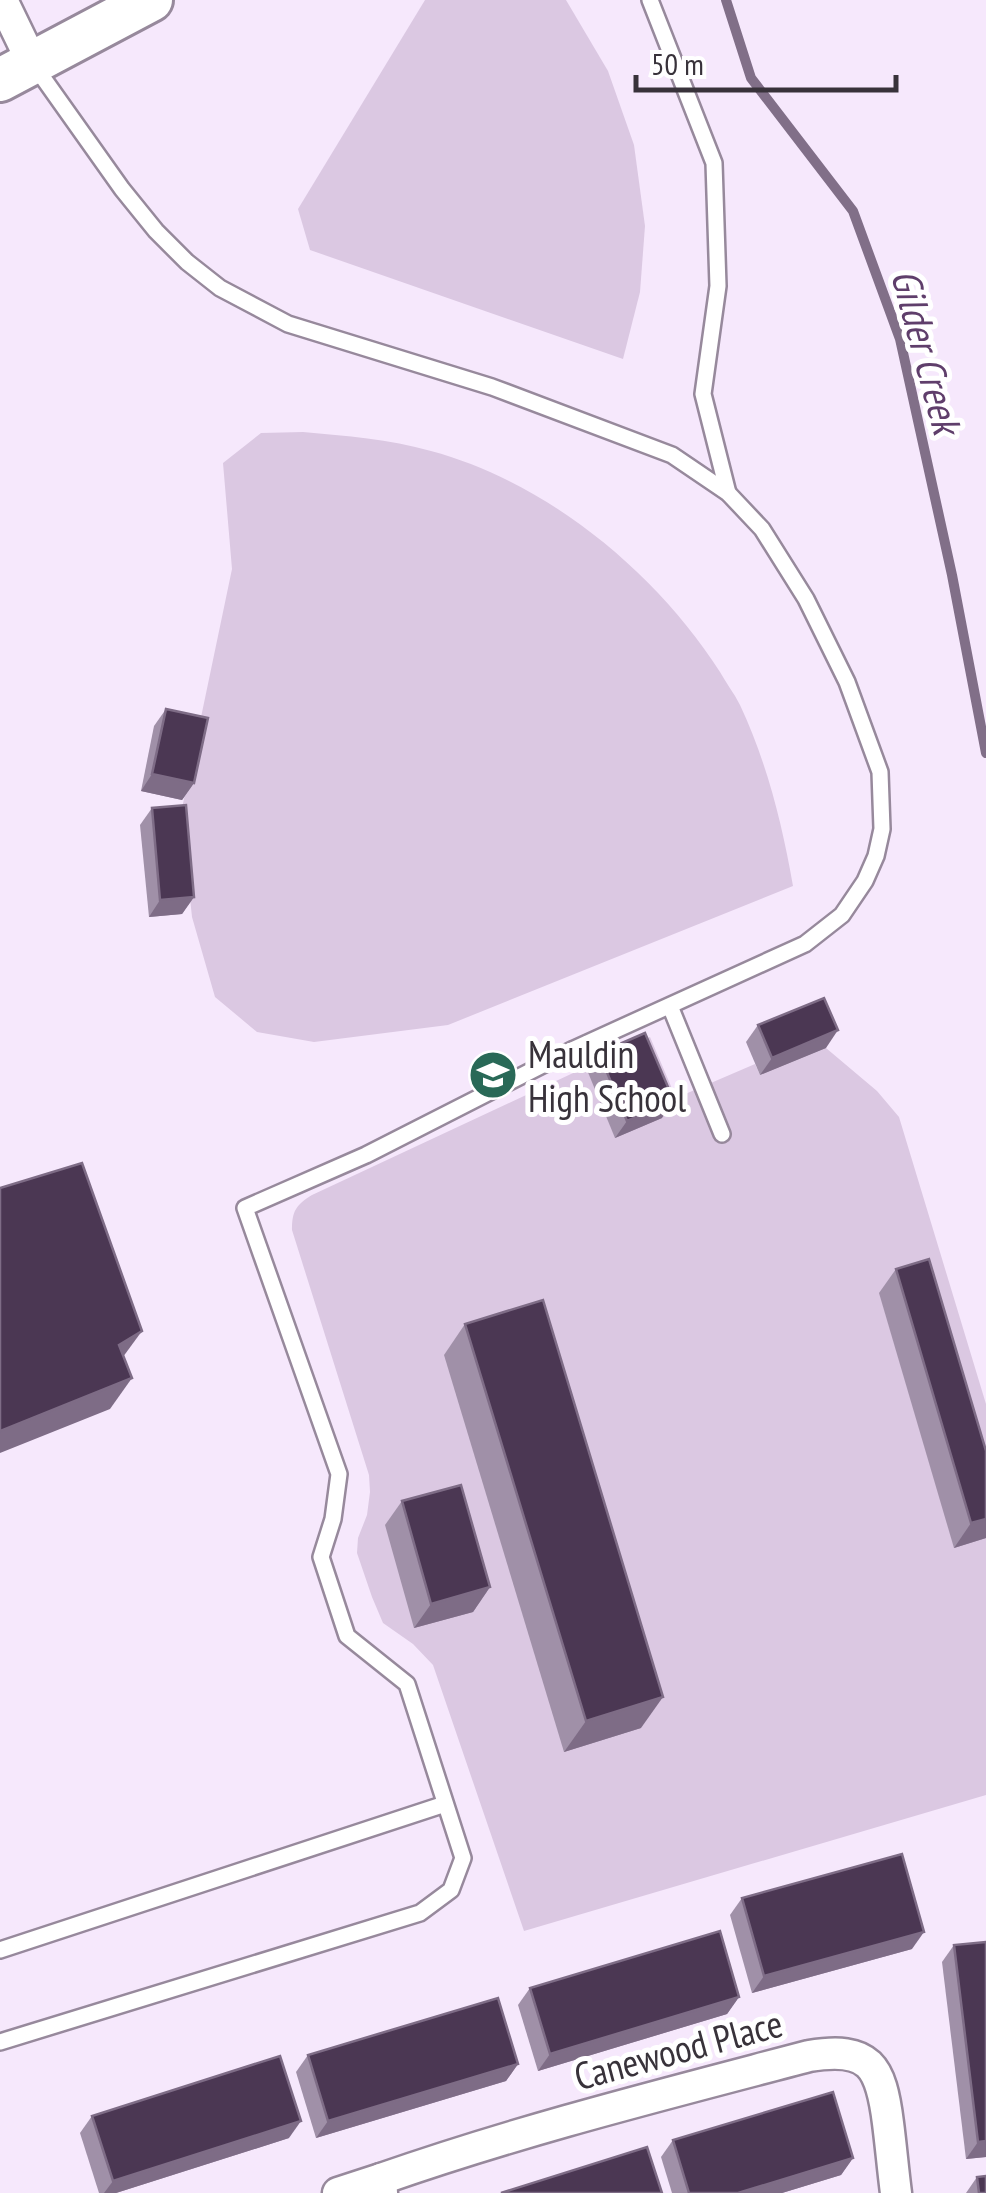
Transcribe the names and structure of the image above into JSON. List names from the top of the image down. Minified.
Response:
{"streets":{"street":["Canewood Place"]},"water":["Gilder Creek"],"places":{"school or university":["Mauldin High School"]},"scale_bar":"50 m"}
